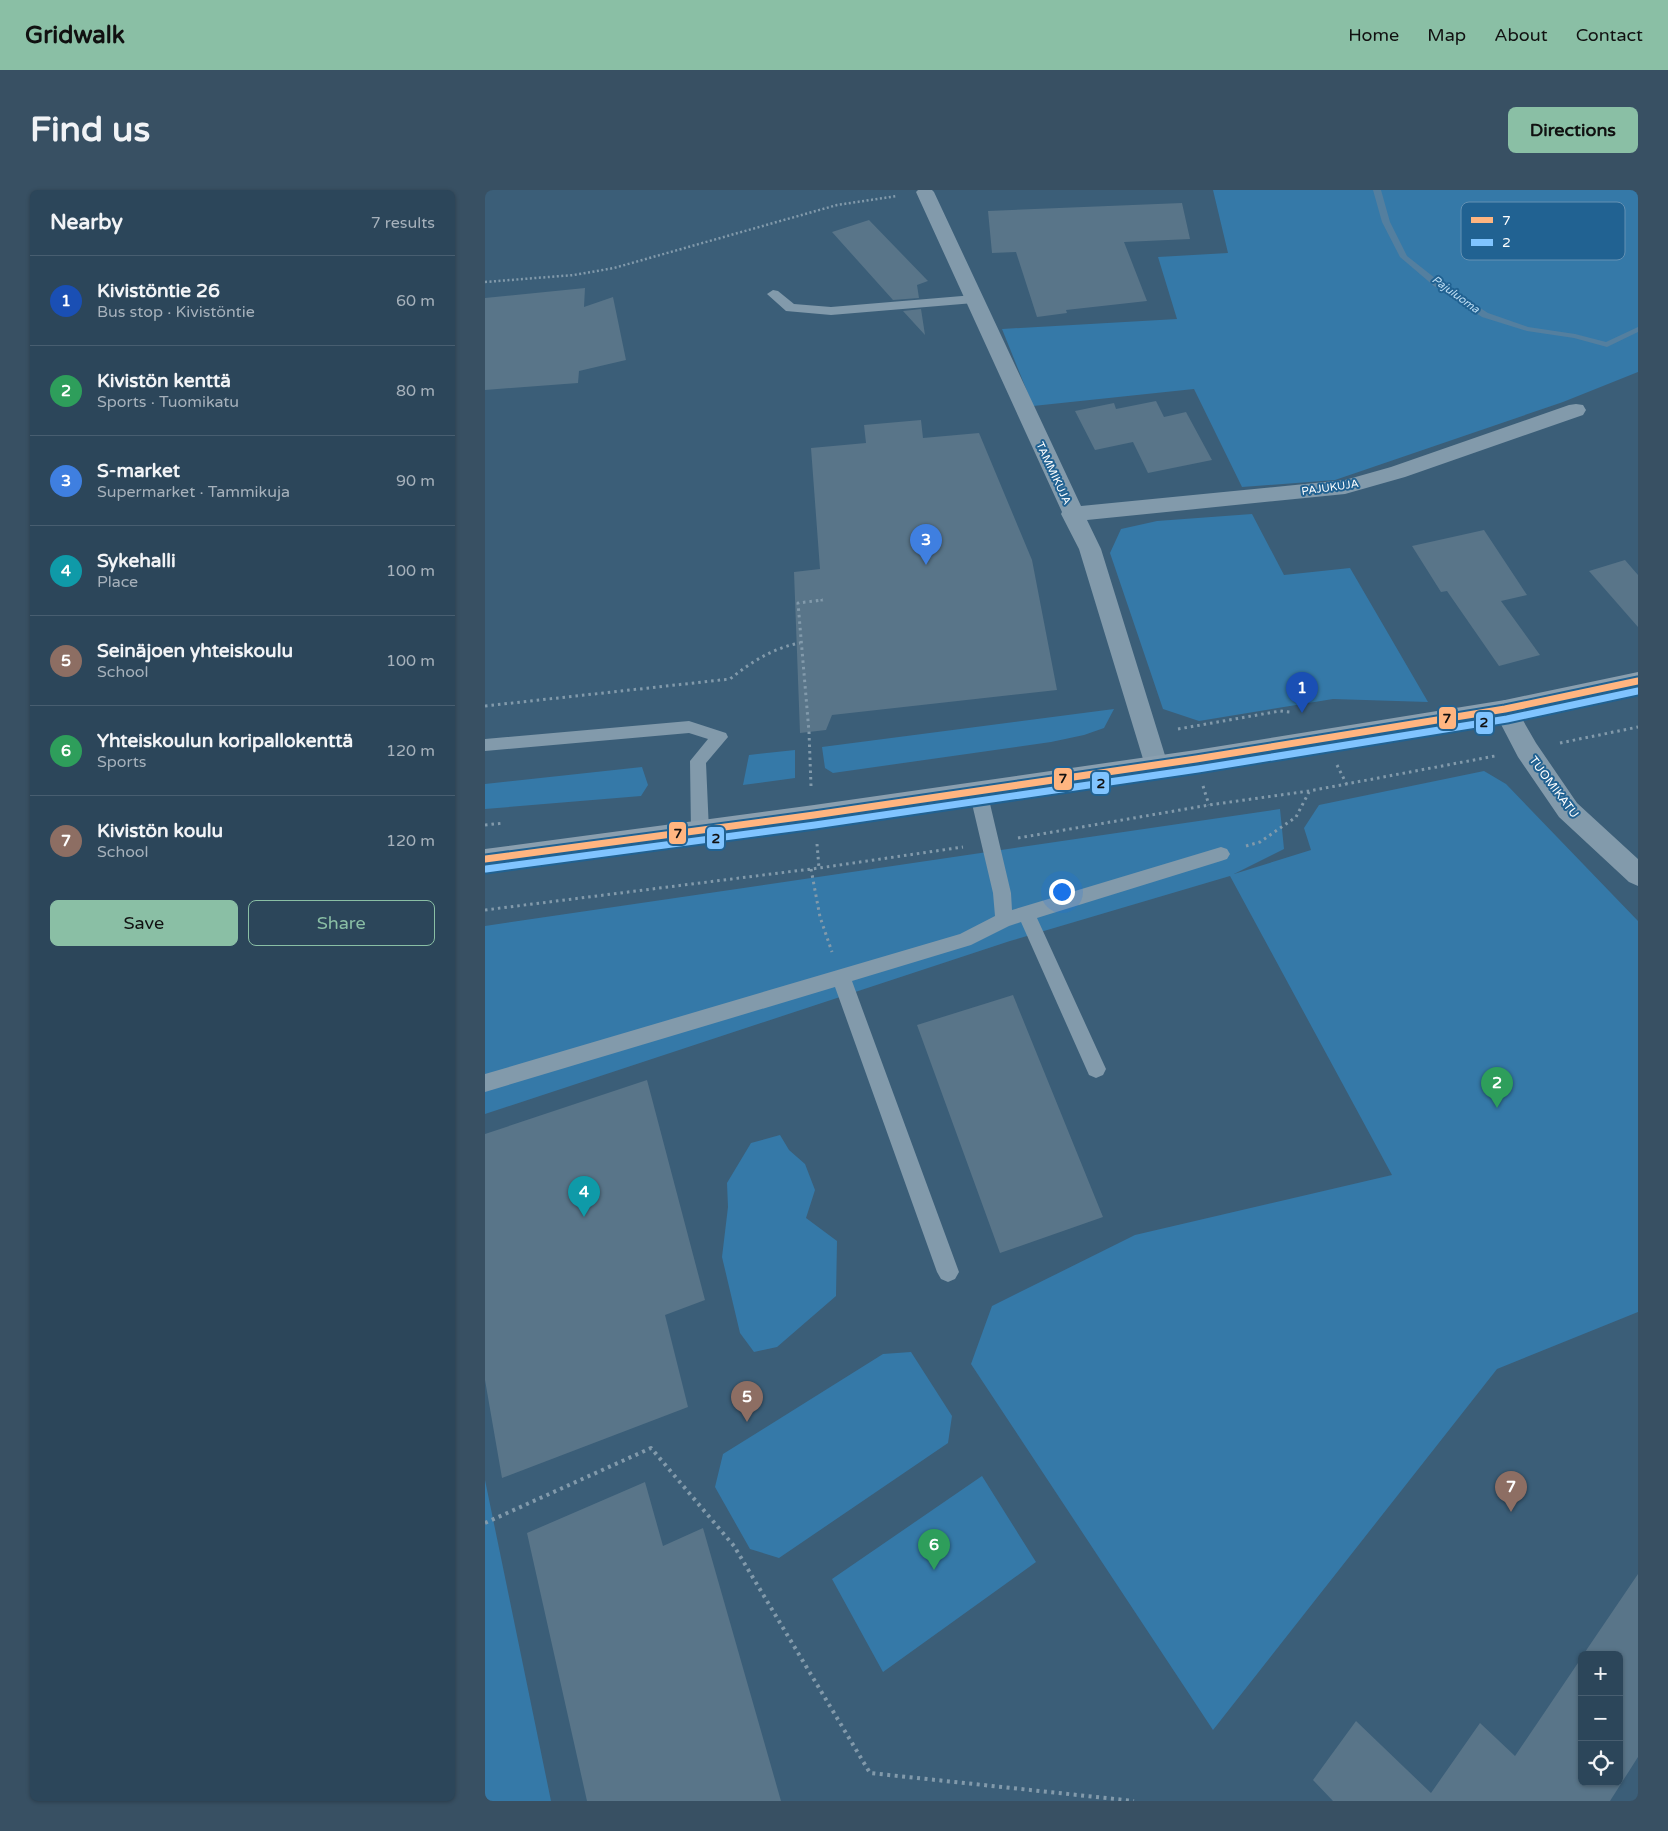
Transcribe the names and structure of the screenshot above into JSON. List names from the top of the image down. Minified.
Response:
{"streets":{"street":["TAMMIKUJA","PAJUKUJA","TUOMIKATU"]},"crossings":[["TAMMIKUJA","PAJUKUJA"]],"water":["Pajuluoma"],"lines":["transit line 7","transit line 2"],"legend":["7","2"],"page":{"header":"Gridwalk","nav":["Home","Map","About","Contact"],"buttons":["Directions",["Save","Share"]],"title":"Find us","heading":["Nearby","7 results"],"list":[{"mark":"1","name":"Kivistöntie 26","note":"Bus stop · Kivistöntie","value":"60 m"},{"mark":"2","name":"Kivistön kenttä","note":"Sports · Tuomikatu","value":"80 m"},{"mark":"3","name":"S-market","note":"Supermarket · Tammikuja","value":"90 m"},{"mark":"4","name":"Sykehalli","note":"Place","value":"100 m"},{"mark":"5","name":"Seinäjoen yhteiskoulu","note":"School","value":"100 m"},{"mark":"6","name":"Yhteiskoulun koripallokenttä","note":"Sports","value":"120 m"},{"mark":"7","name":"Kivistön koulu","note":"School","value":"120 m"}],"pins":["3","1","2","4","5","7","6"],"map_buttons":["+","−"]}}
